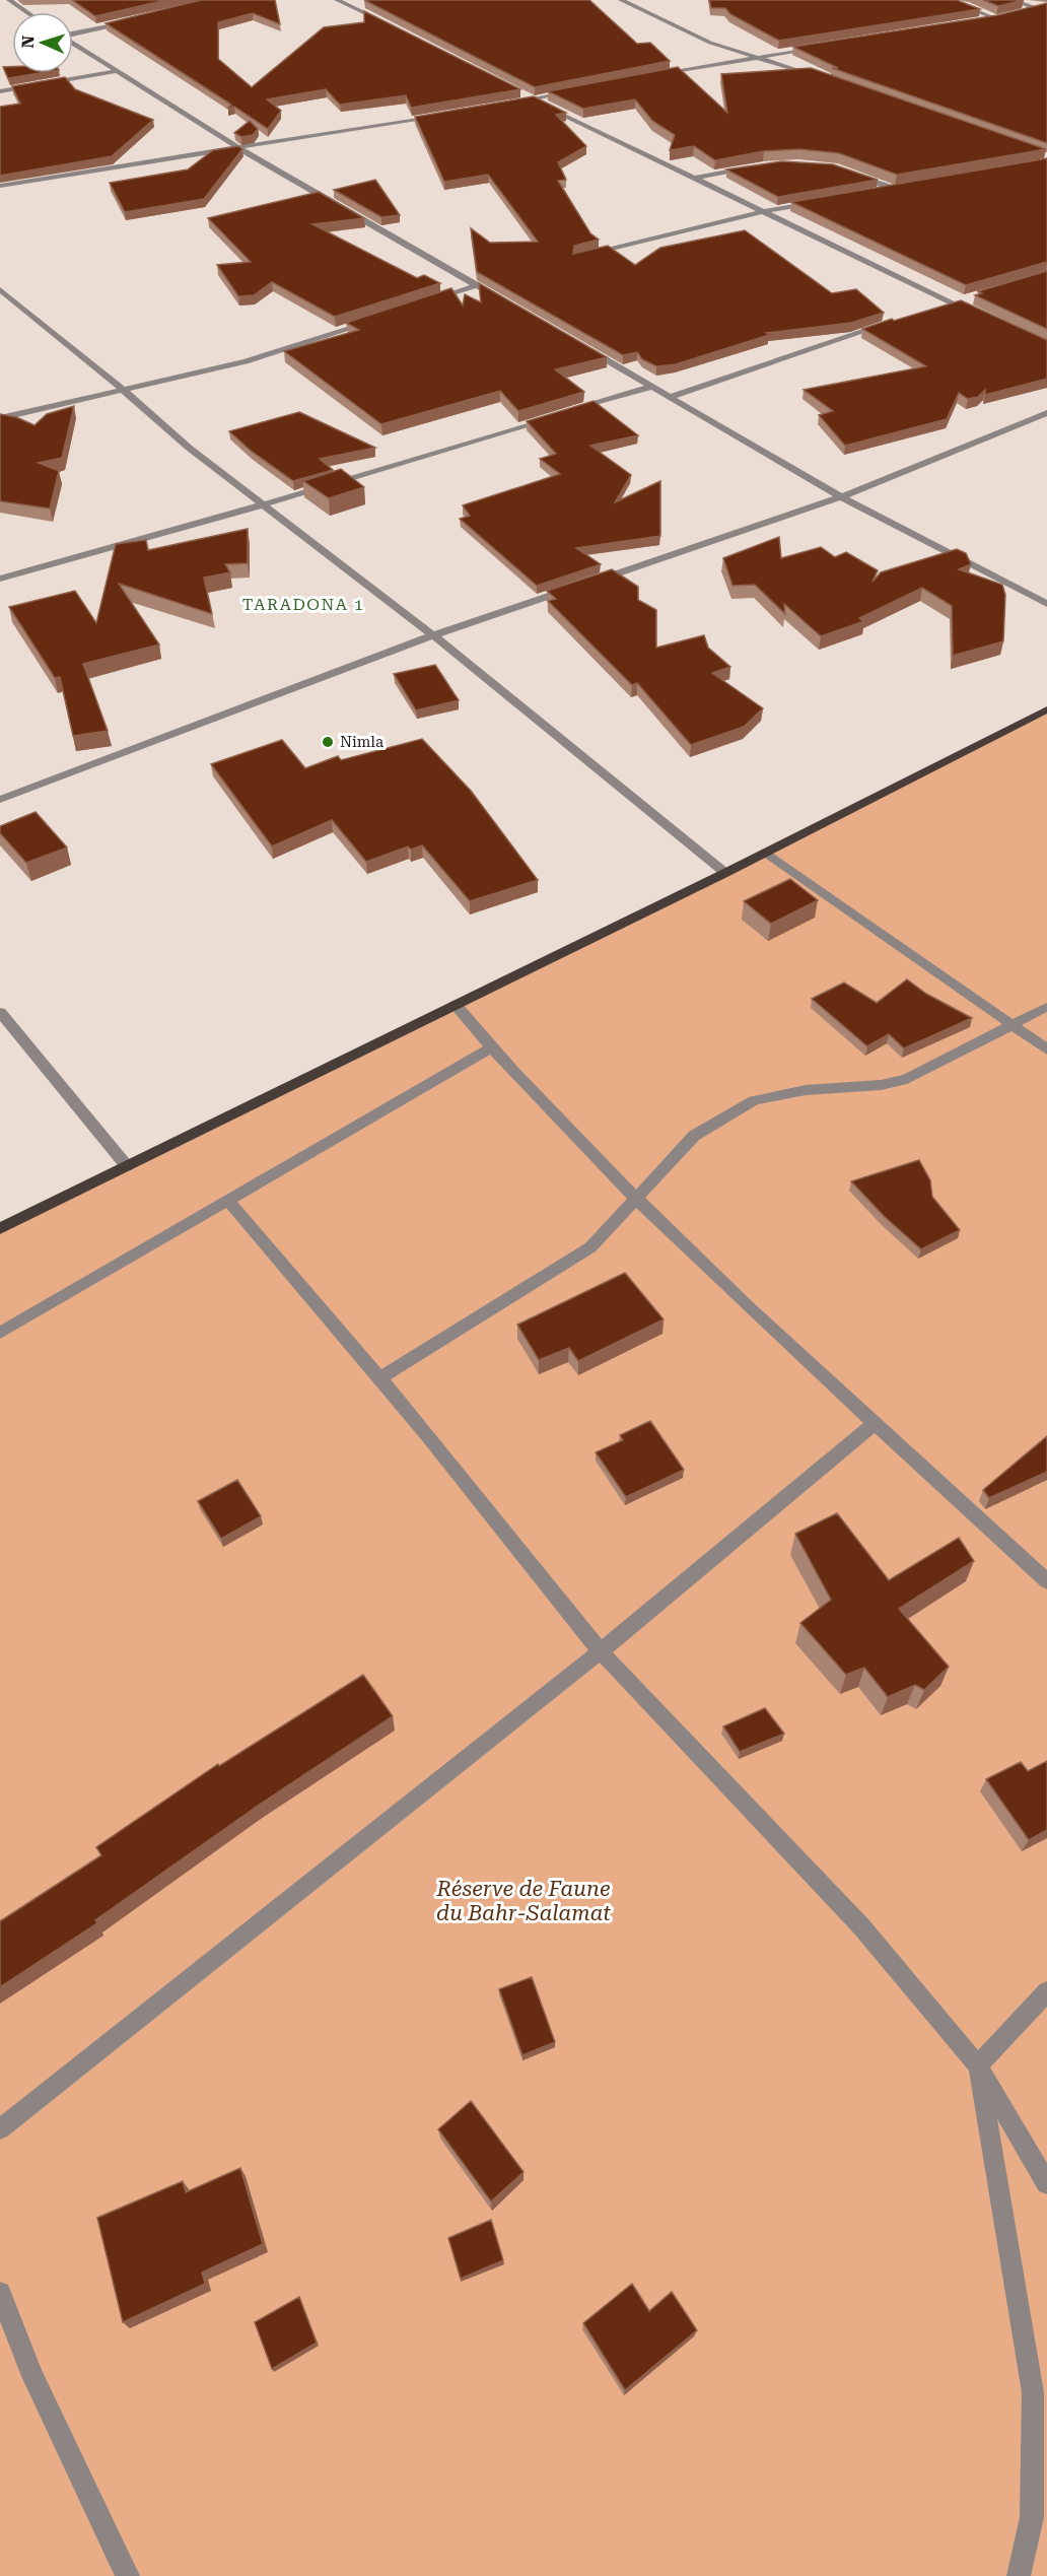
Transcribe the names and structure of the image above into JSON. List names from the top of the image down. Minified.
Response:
{"districts":["TARADONA 1"],"parks":["Réserve de Faune du Bahr-Salamat"],"places":["Nimla"],"north":"left"}
